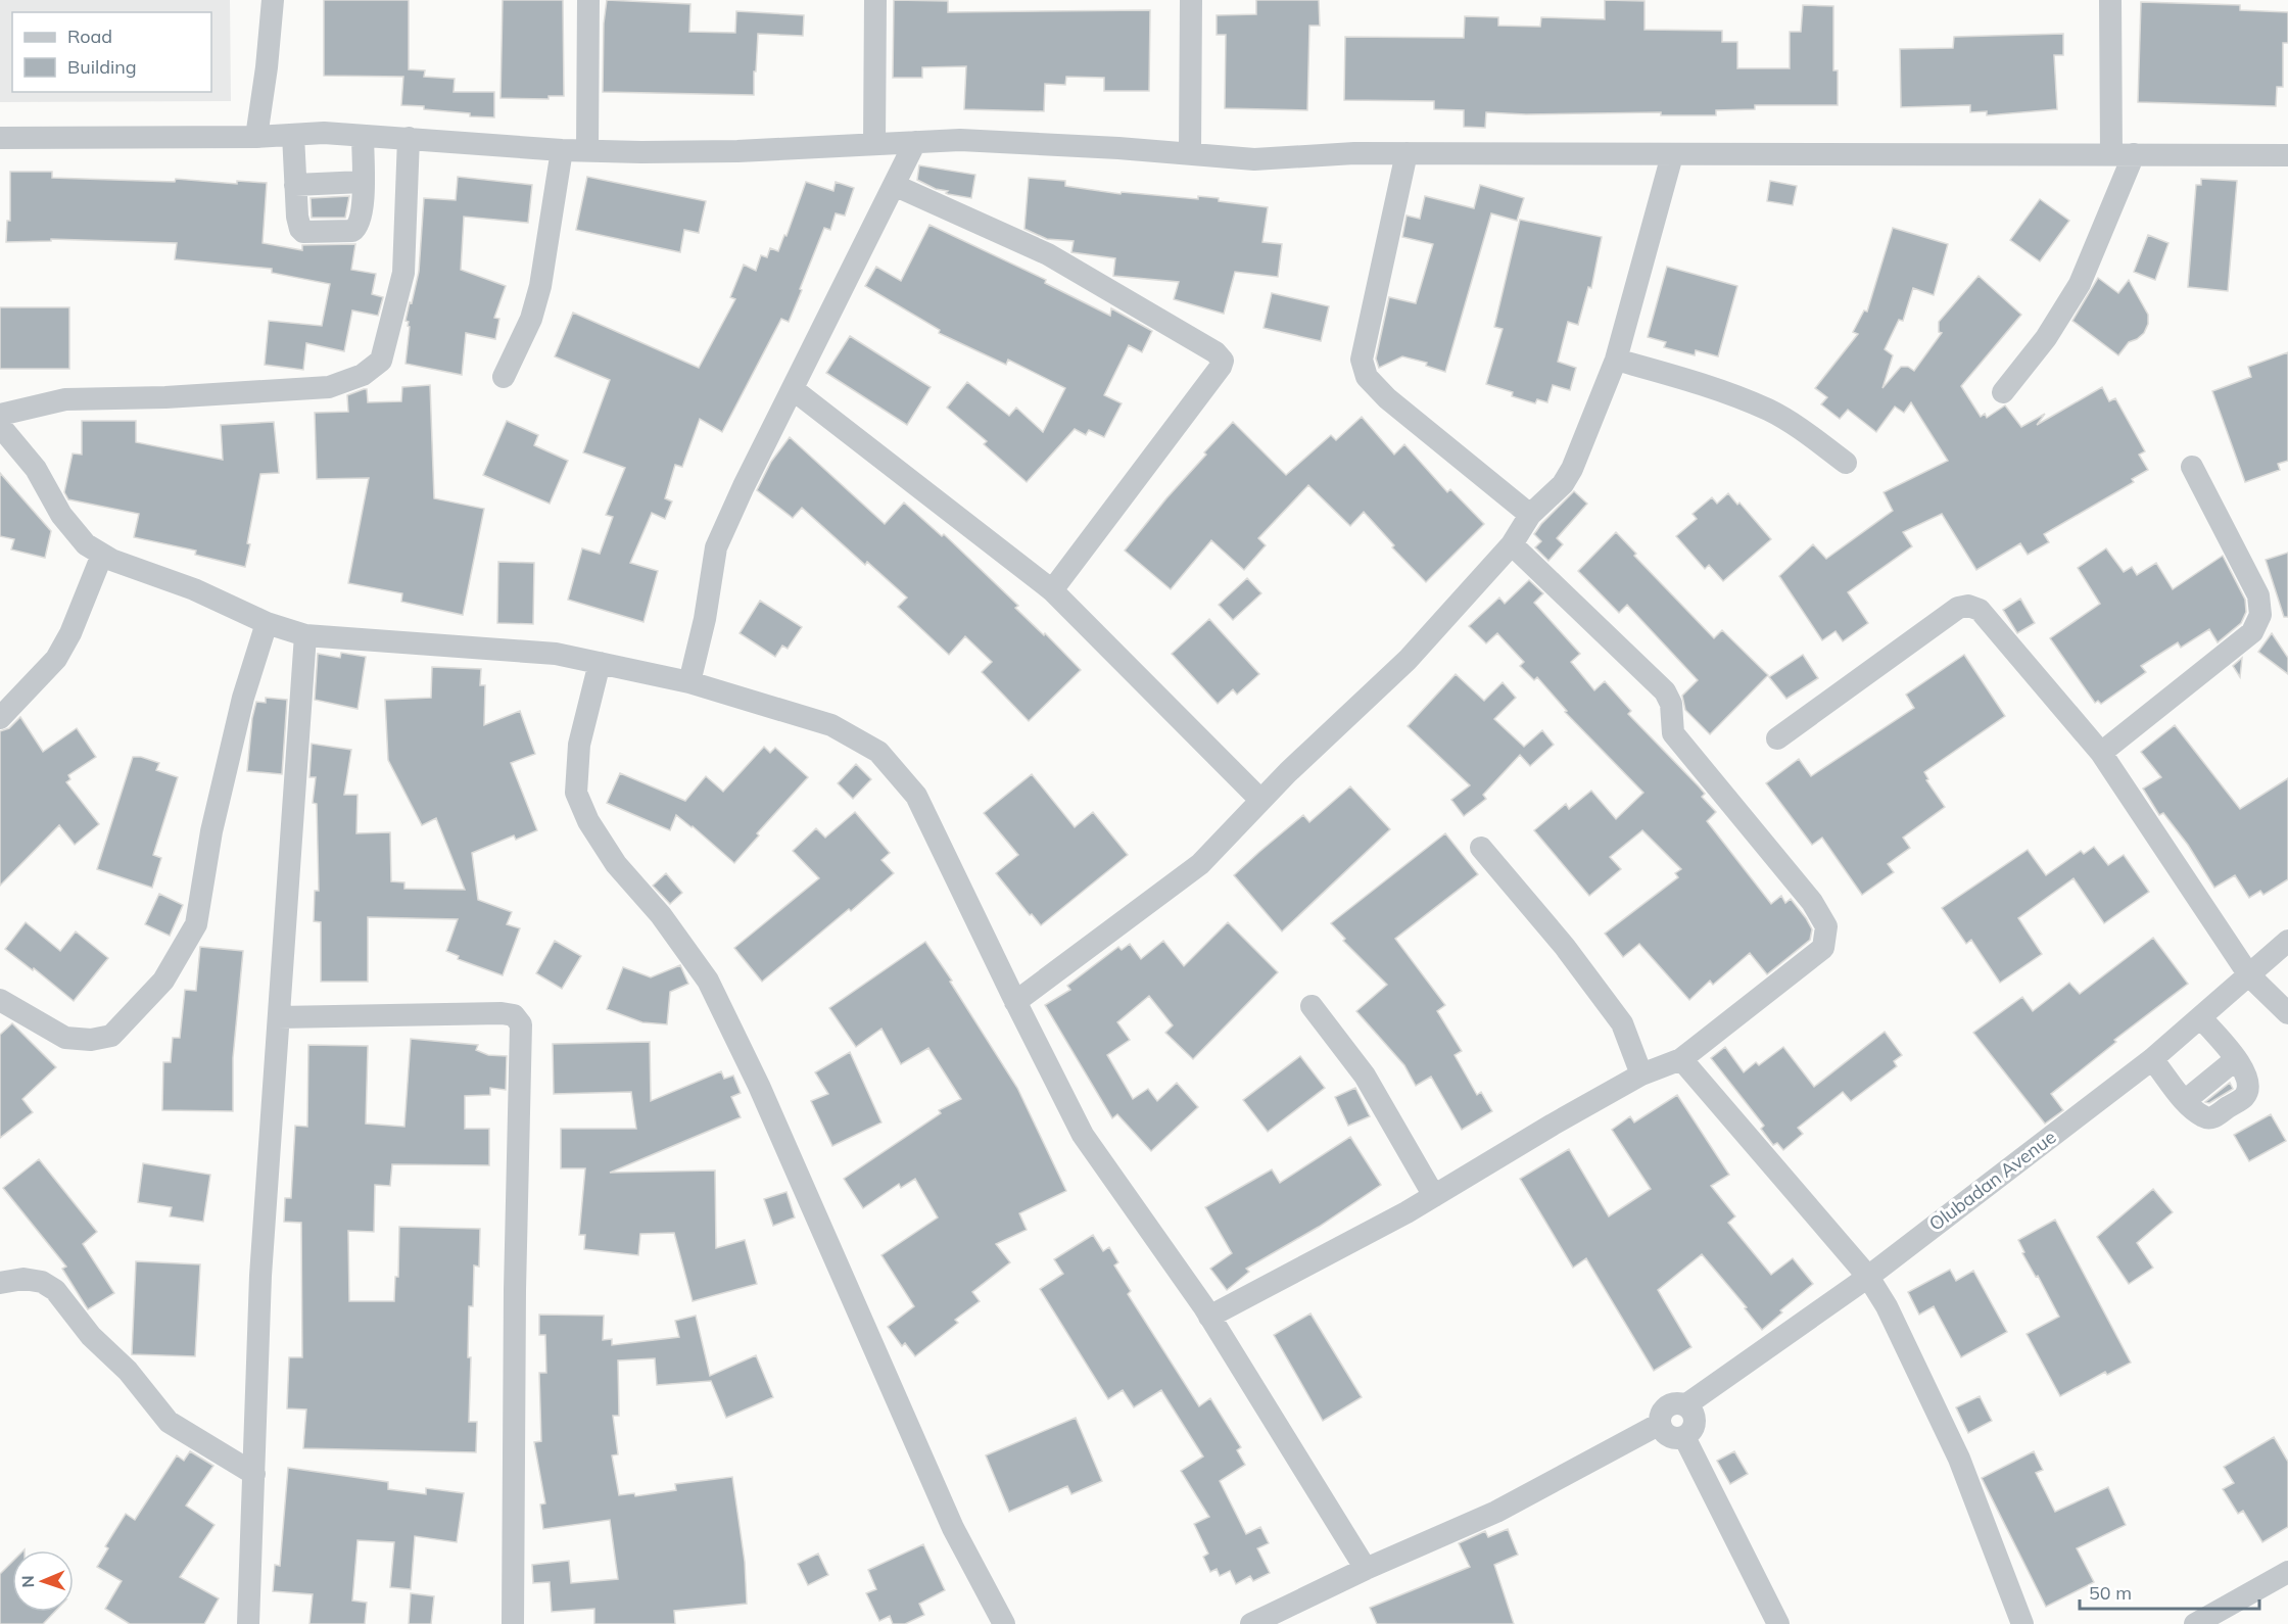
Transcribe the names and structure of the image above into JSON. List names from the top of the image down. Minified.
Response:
{"streets":{"street":["Olubadan Avenue"]},"legend":["Road","Building"],"scale_bar":"50 m","north":"left"}
